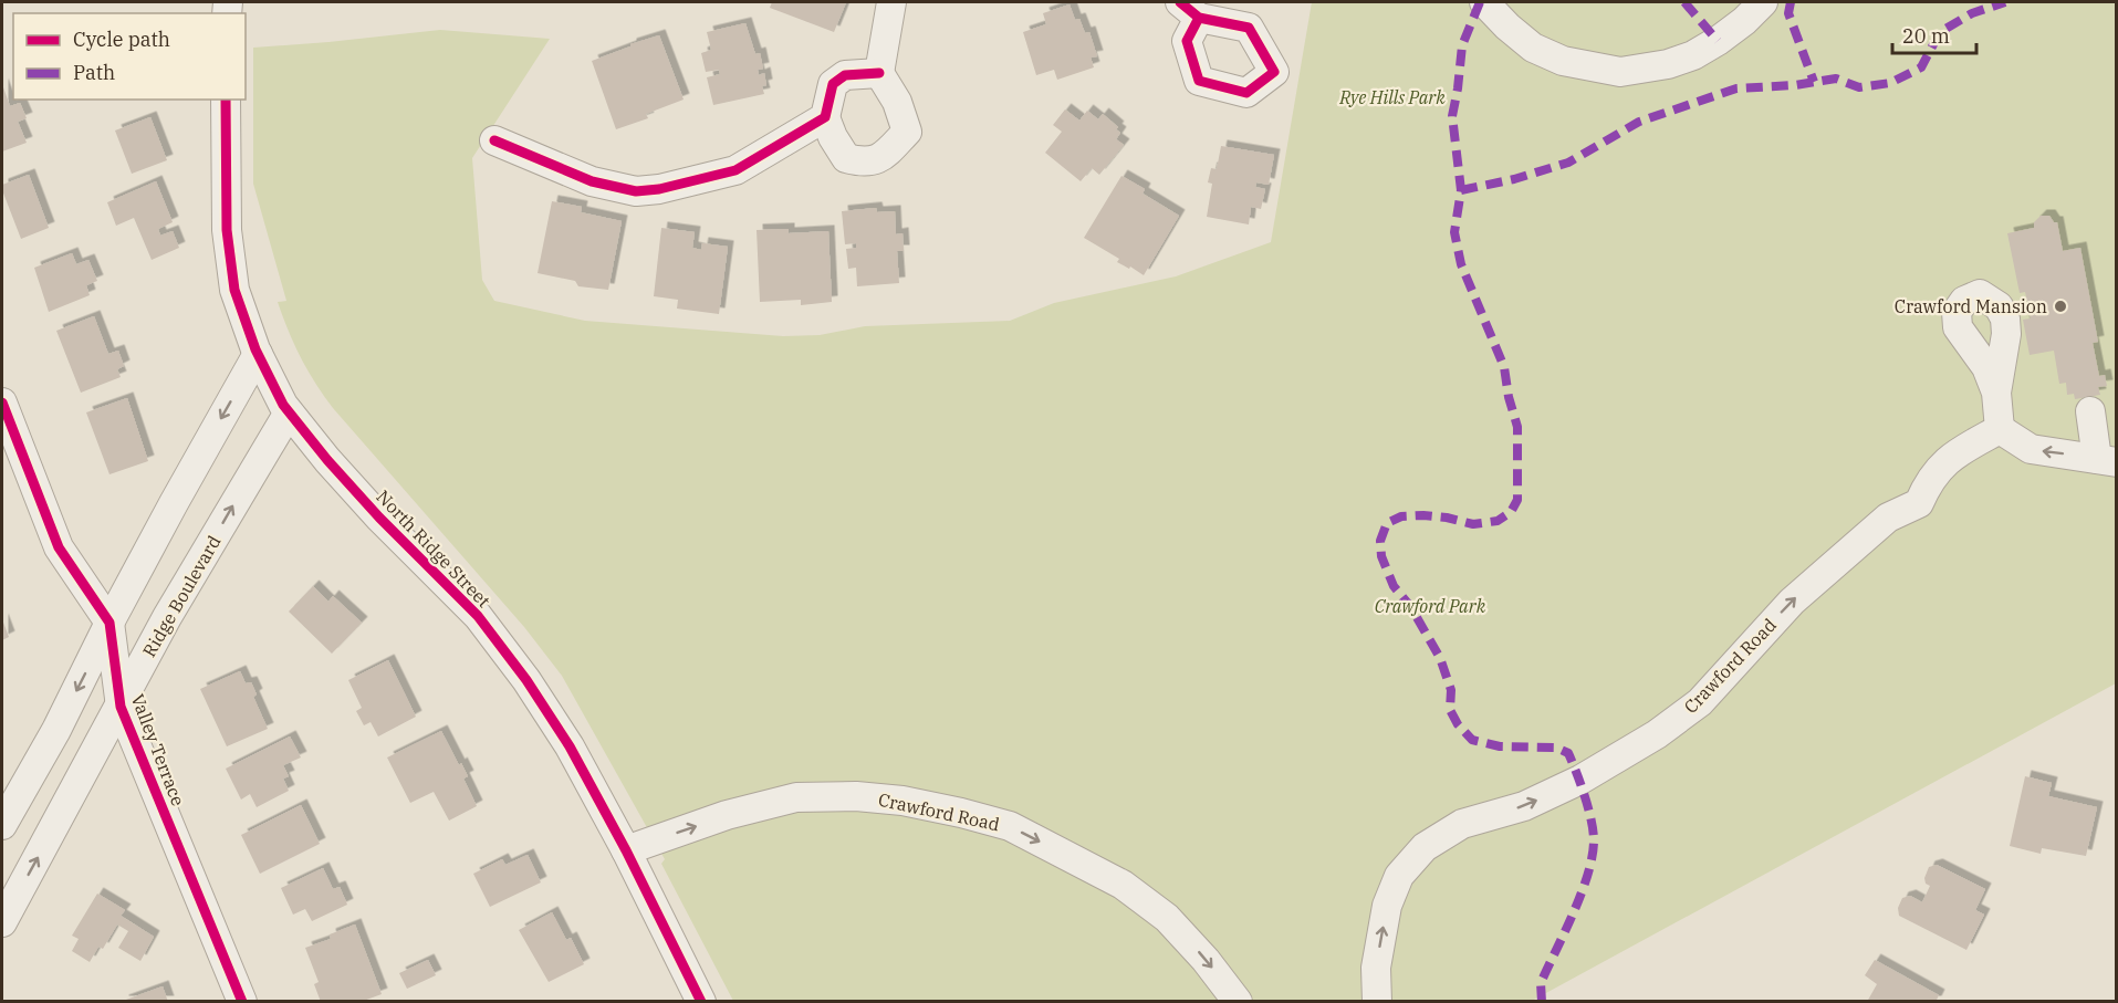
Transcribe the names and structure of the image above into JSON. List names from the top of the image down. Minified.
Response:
{"streets":{"street":["North Ridge Street","Ridge Boulevard","Crawford Road","Valley Terrace"]},"crossings":[["North Ridge Street","Ridge Boulevard"],["North Ridge Street","Crawford Road"],["Ridge Boulevard","Valley Terrace"]],"one_way":["Crawford Road"],"parks":["Rye Hills Park","Crawford Park"],"places":["Crawford Mansion"],"legend":["Cycle path","Path"],"scale_bar":"20 m"}
